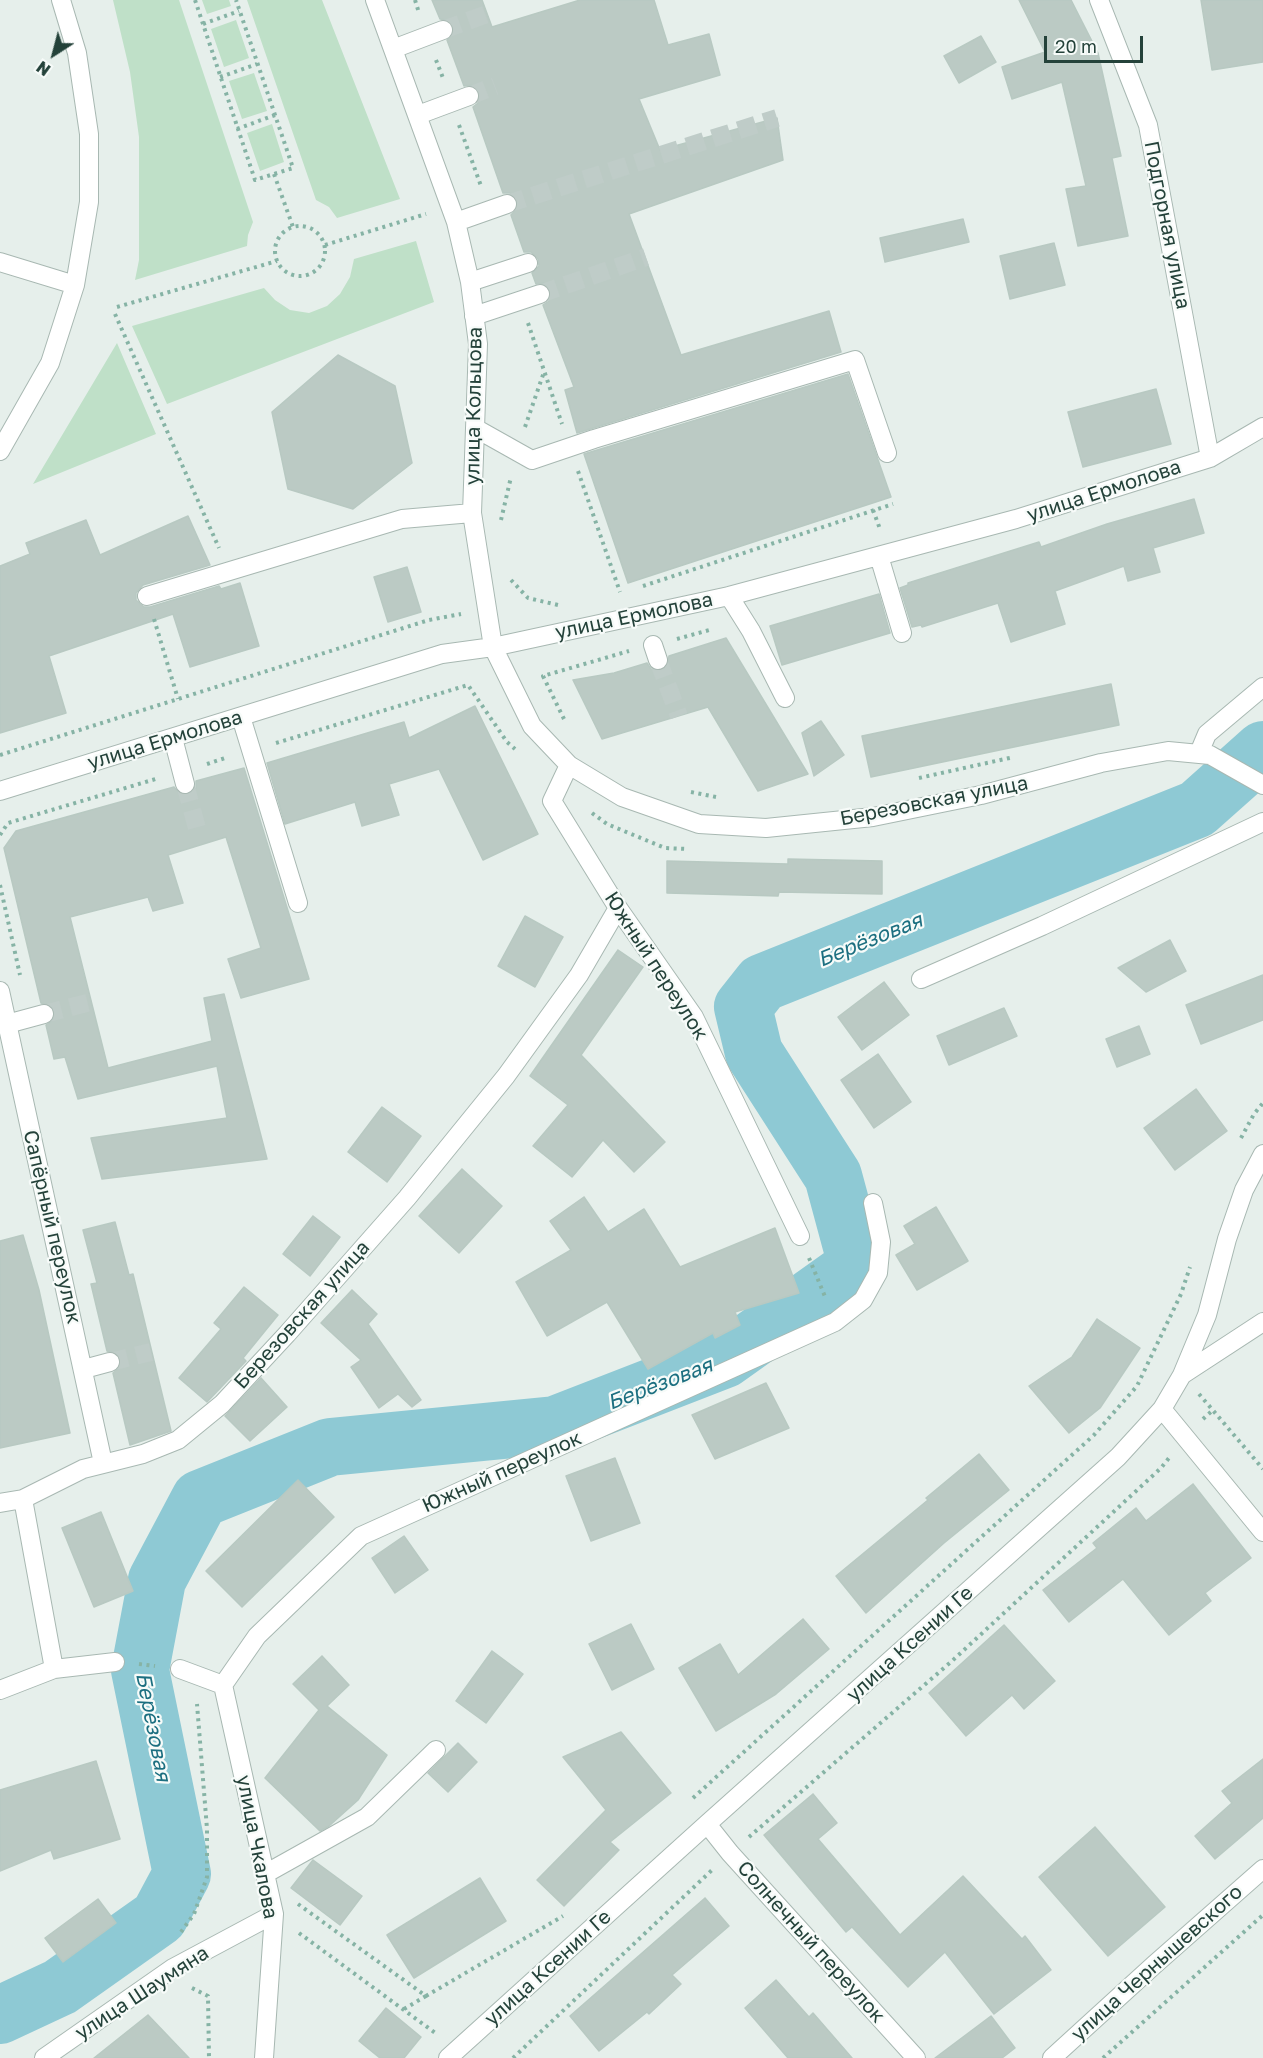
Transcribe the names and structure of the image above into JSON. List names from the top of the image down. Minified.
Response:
{"streets":{"street":["Подгорная улица","улица Кольцова","улица Ермолова","Березовская улица","Южный переулок","Сапёрный переулок","улица Ксении Ге","улица Чкалова","Солнечный переулок","улица Чернышевского","улица Шаумяна"]},"crossings":[["Подгорная улица","улица Ермолова"],["улица Кольцова","улица Ермолова"],["улица Кольцова","Березовская улица"],["улица Ермолова","Березовская улица"],["Березовская улица","Южный переулок"],["Березовская улица","Сапёрный переулок"],["Южный переулок","улица Чкалова"],["улица Ксении Ге","Солнечный переулок"],["улица Чкалова","улица Шаумяна"]],"water":["Берёзовая"],"scale_bar":"20 m","north":"bottom left"}
